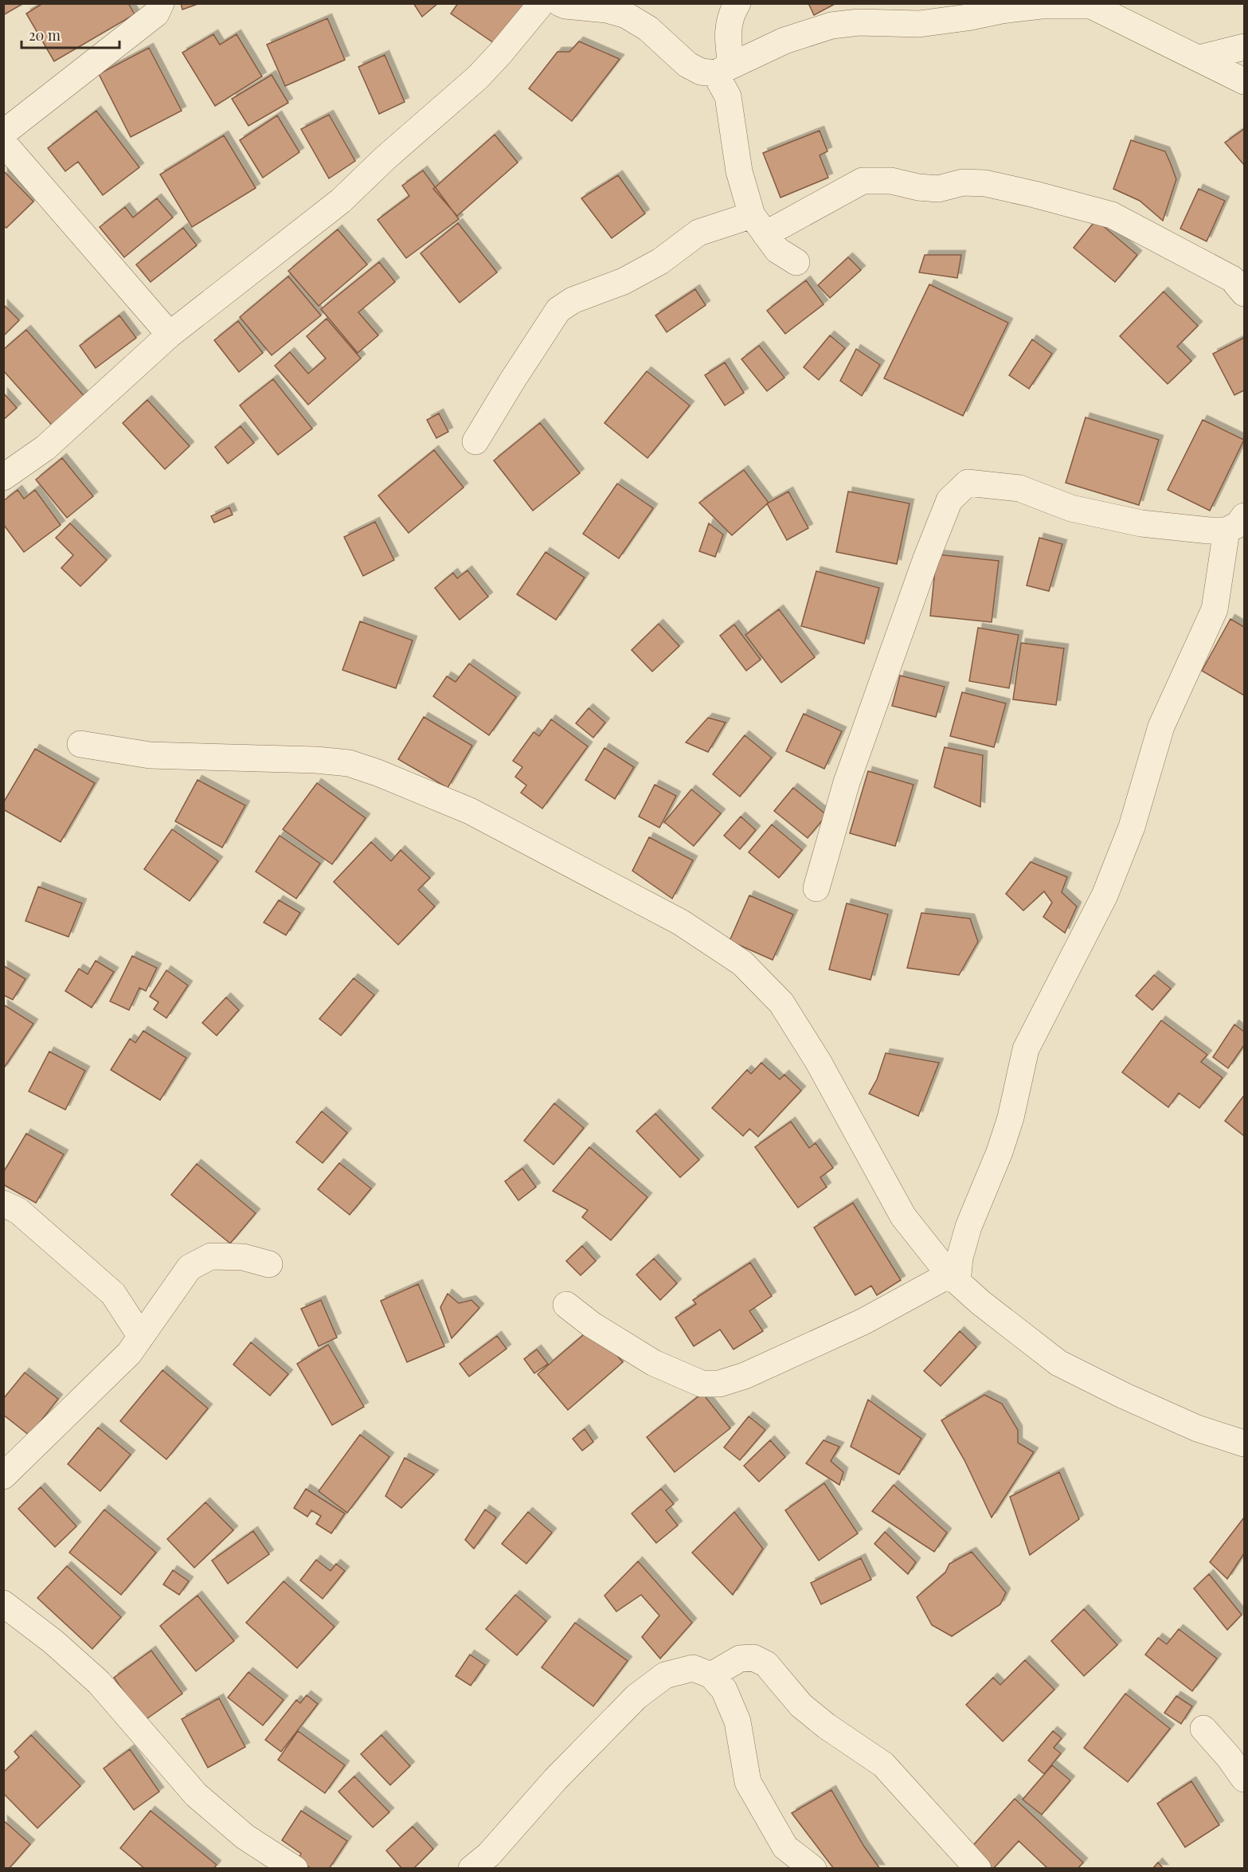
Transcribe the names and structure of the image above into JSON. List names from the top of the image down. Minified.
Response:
{"scale_bar":"20 m"}
